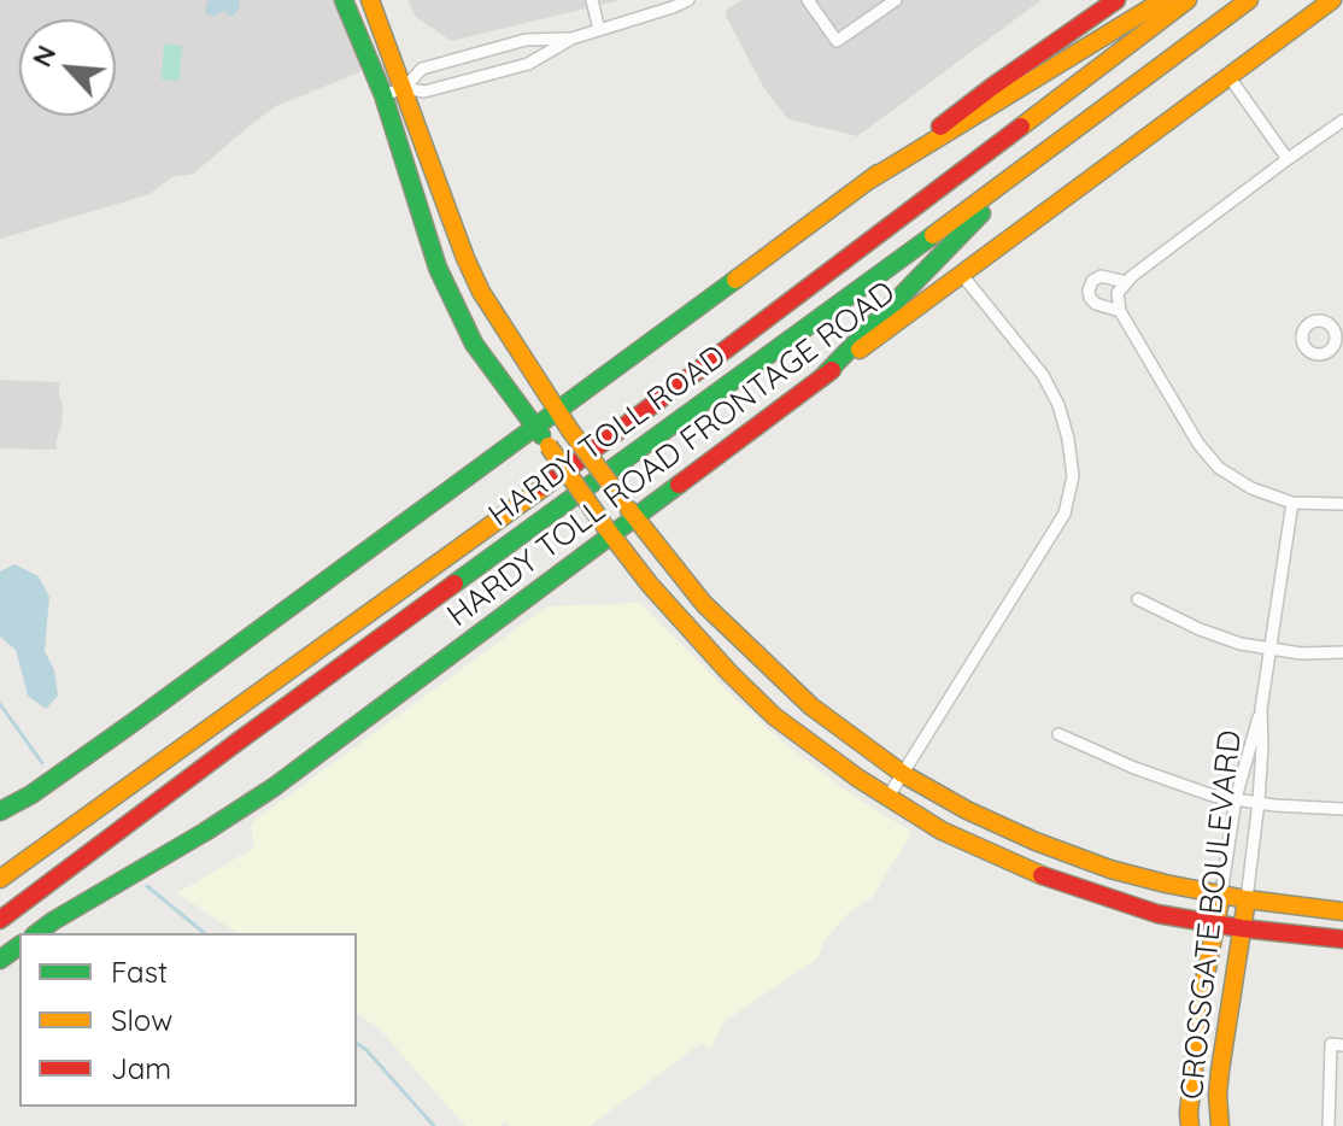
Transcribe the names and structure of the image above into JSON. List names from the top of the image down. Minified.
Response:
{"streets":{"main road":["HARDY TOLL ROAD","HARDY TOLL ROAD FRONTAGE ROAD","CROSSGATE BOULEVARD"]},"legend":["Fast","Slow","Jam"],"north":"top left"}
